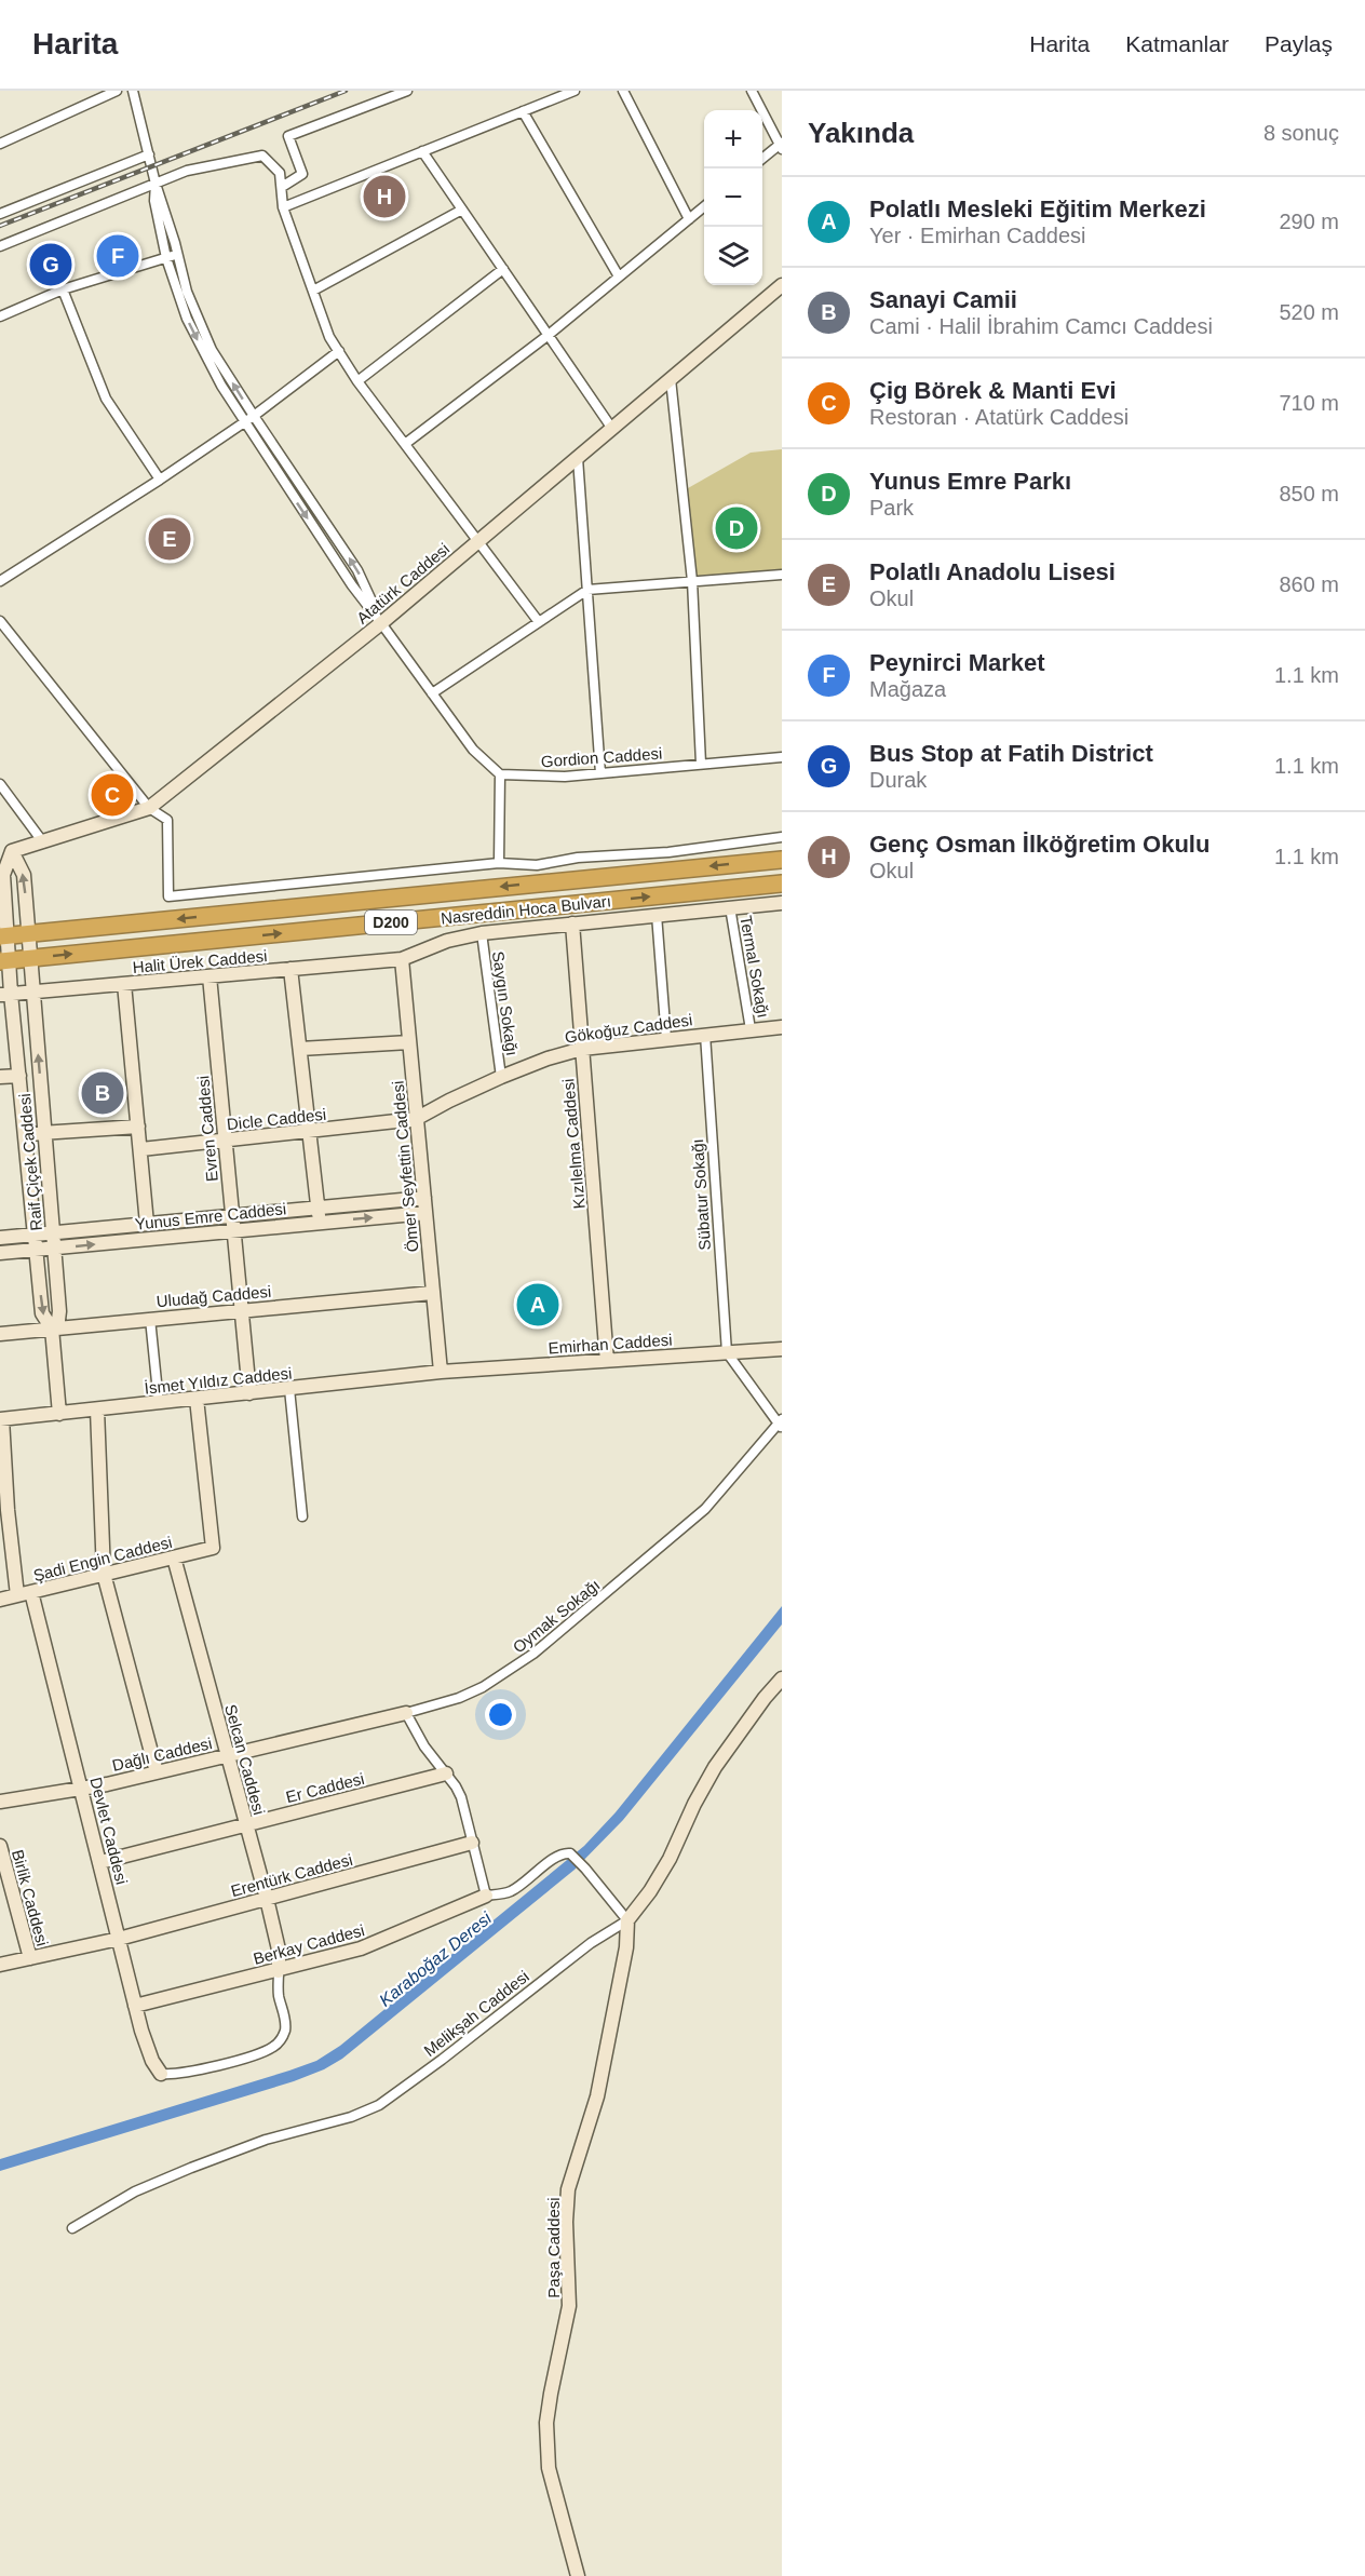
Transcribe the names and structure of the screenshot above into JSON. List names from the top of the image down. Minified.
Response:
{"streets":{"highway":["Nasreddin Hoca Bulvarı","D200"],"street":["Atatürk Caddesi","Gordion Caddesi","Halit Ürek Caddesi","Termal Sokağı","Saygın Sokağı","Gökoğuz Caddesi","Dicle Caddesi","Evren Caddesi","Kızılelma Caddesi","Raif Çiçek Caddesi","Ömer Seyfettin Caddesi","Sübatur Sokağı","Yunus Emre Caddesi","Uludağ Caddesi","Emirhan Caddesi","İsmet Yıldız Caddesi","Şadi Engin Caddesi","Oymak Sokağı","Dağlı Caddesi","Selcan Caddesi","Er Caddesi","Devlet Caddesi","Erentürk Caddesi","Birlik Caddesi","Berkay Caddesi","Melikşah Caddesi","Paşa Caddesi"]},"crossings":[["Atatürk Caddesi","Raif Çiçek Caddesi"],["Nasreddin Hoca Bulvarı","Raif Çiçek Caddesi"],["Halit Ürek Caddesi","Termal Sokağı"],["Halit Ürek Caddesi","Saygın Sokağı"],["Halit Ürek Caddesi","Evren Caddesi"],["Halit Ürek Caddesi","Kızılelma Caddesi"],["Halit Ürek Caddesi","Raif Çiçek Caddesi"],["Halit Ürek Caddesi","Ömer Seyfettin Caddesi"],["Termal Sokağı","Gökoğuz Caddesi"],["Saygın Sokağı","Gökoğuz Caddesi"],["Gökoğuz Caddesi","Dicle Caddesi"],["Gökoğuz Caddesi","Kızılelma Caddesi"],["Gökoğuz Caddesi","Ömer Seyfettin Caddesi"],["Gökoğuz Caddesi","Sübatur Sokağı"],["Dicle Caddesi","Evren Caddesi"],["Dicle Caddesi","Ömer Seyfettin Caddesi"],["Evren Caddesi","Yunus Emre Caddesi"],["Evren Caddesi","Uludağ Caddesi"],["Evren Caddesi","İsmet Yıldız Caddesi"],["Kızılelma Caddesi","Emirhan Caddesi"],["Raif Çiçek Caddesi","Yunus Emre Caddesi"],["Raif Çiçek Caddesi","Uludağ Caddesi"],["Raif Çiçek Caddesi","İsmet Yıldız Caddesi"],["Ömer Seyfettin Caddesi","Yunus Emre Caddesi"],["Ömer Seyfettin Caddesi","Uludağ Caddesi"],["Ömer Seyfettin Caddesi","Emirhan Caddesi"],["Ömer Seyfettin Caddesi","İsmet Yıldız Caddesi"],["Sübatur Sokağı","Emirhan Caddesi"],["Emirhan Caddesi","İsmet Yıldız Caddesi"],["İsmet Yıldız Caddesi","Şadi Engin Caddesi"],["Şadi Engin Caddesi","Selcan Caddesi"],["Şadi Engin Caddesi","Devlet Caddesi"],["Oymak Sokağı","Dağlı Caddesi"],["Dağlı Caddesi","Selcan Caddesi"],["Dağlı Caddesi","Devlet Caddesi"],["Selcan Caddesi","Er Caddesi"],["Selcan Caddesi","Erentürk Caddesi"],["Selcan Caddesi","Berkay Caddesi"],["Er Caddesi","Devlet Caddesi"],["Devlet Caddesi","Erentürk Caddesi"],["Devlet Caddesi","Berkay Caddesi"],["Erentürk Caddesi","Birlik Caddesi"],["Melikşah Caddesi","Paşa Caddesi"]],"water":["Karaboğaz Deresi"],"page":{"header":"Harita","nav":["Harita","Katmanlar","Paylaş"],"heading":["Yakında","8 sonuç"],"map_buttons":["+","−"],"pins":["H","F","G","D","E","C","B","A"],"list":[{"mark":"A","name":"Polatlı Mesleki Eğitim Merkezi","note":"Yer · Emirhan Caddesi","value":"290 m"},{"mark":"B","name":"Sanayi Camii","note":"Cami · Halil İbrahim Camcı Caddesi","value":"520 m"},{"mark":"C","name":"Çig Börek & Manti Evi","note":"Restoran · Atatürk Caddesi","value":"710 m"},{"mark":"D","name":"Yunus Emre Parkı","note":"Park","value":"850 m"},{"mark":"E","name":"Polatlı Anadolu Lisesi","note":"Okul","value":"860 m"},{"mark":"F","name":"Peynirci Market","note":"Mağaza","value":"1.1 km"},{"mark":"G","name":"Bus Stop at Fatih District","note":"Durak","value":"1.1 km"},{"mark":"H","name":"Genç Osman İlköğretim Okulu","note":"Okul","value":"1.1 km"}]}}
